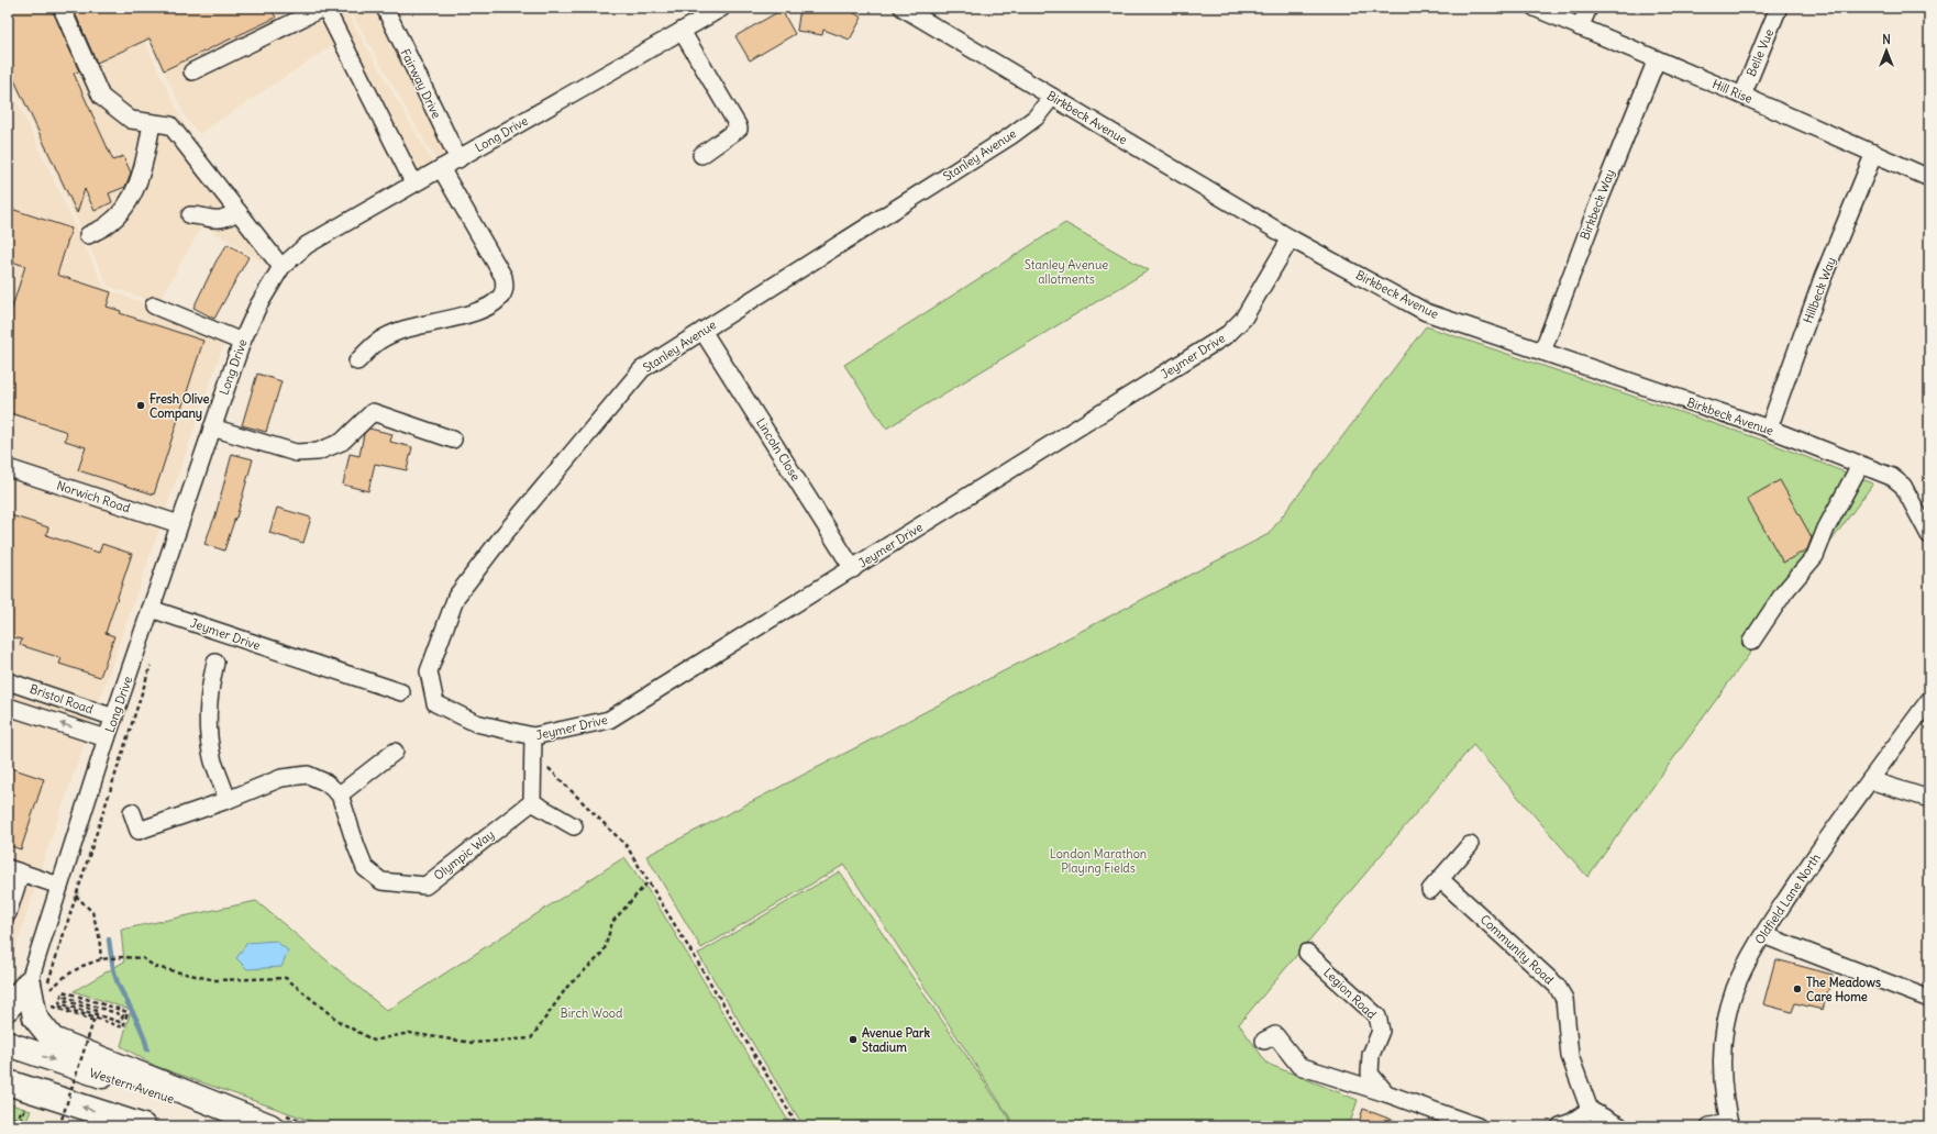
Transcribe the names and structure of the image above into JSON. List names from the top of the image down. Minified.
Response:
{"streets":{"highway":["Western Avenue"],"street":["Belle Vue","Fairway Drive","Hill Rise","Birkbeck Avenue","Long Drive","Stanley Avenue","Birkbeck Way","Hillbeck Way","Jeymer Drive","Lincoln Close","Norwich Road","Bristol Road","Olympic Way","Oldfield Lane North","Community Road","Legion Road"]},"crossings":[["Belle Vue","Hill Rise"],["Fairway Drive","Long Drive"],["Hill Rise","Birkbeck Way"],["Hill Rise","Hillbeck Way"],["Birkbeck Avenue","Stanley Avenue"],["Birkbeck Avenue","Birkbeck Way"],["Birkbeck Avenue","Hillbeck Way"],["Birkbeck Avenue","Jeymer Drive"],["Long Drive","Jeymer Drive"],["Long Drive","Norwich Road"],["Long Drive","Bristol Road"],["Stanley Avenue","Jeymer Drive"],["Stanley Avenue","Lincoln Close"],["Jeymer Drive","Lincoln Close"]],"parks":["Stanley Avenue allotments","London Marathon Playing Fields","Birch Wood"],"places":["Fresh Olive Company","The Meadows Care Home","Avenue Park Stadium"],"north":"top"}
